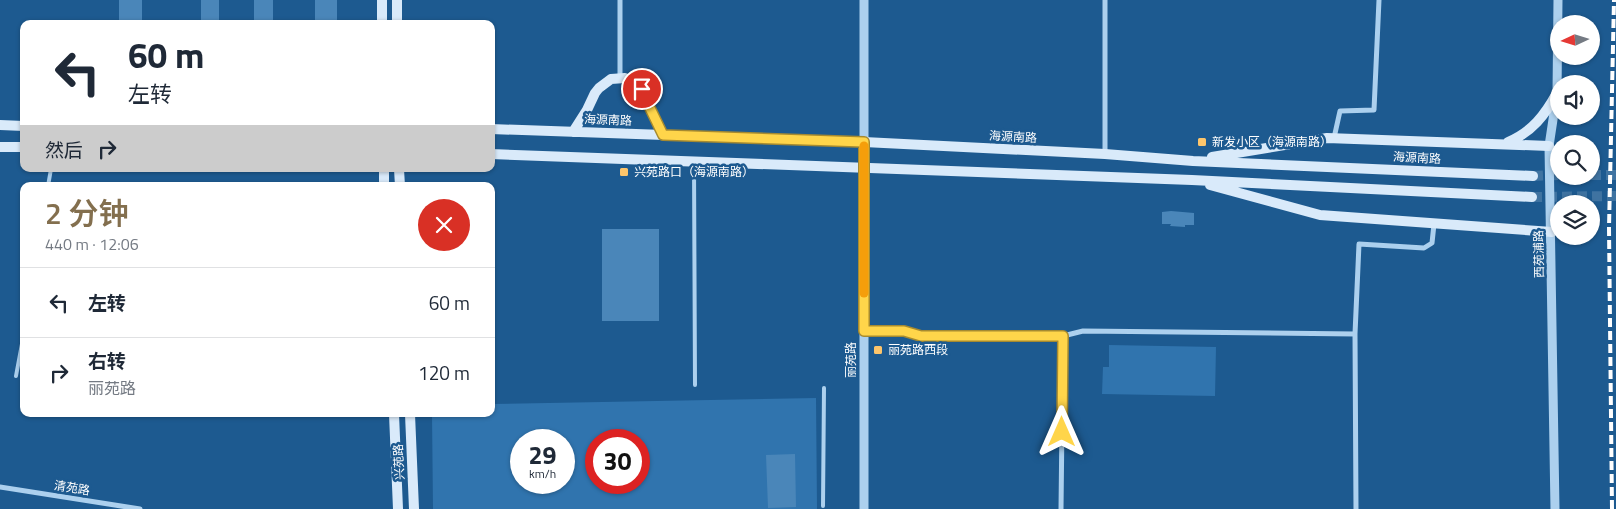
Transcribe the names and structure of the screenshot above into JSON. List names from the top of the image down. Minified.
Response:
{"streets":{"main road":["海源南路","兴苑路"],"street":["西苑浦路","丽苑路","清苑路"]},"crossings":[["海源南路","丽苑路"]],"places":{"transit":["新发小区（海源南路）","兴苑路口（海源南路）","丽苑路西段"]},"north":"left","page":{"turn":["60 m","左转"],"then":"然后","heading":["2 分钟","440 m · 12:06"],"list":[{"name":"左转","value":"60 m"},{"name":"右转","note":"丽苑路","value":"120 m"}],"speed":"29 km/h","limit":"30"}}
